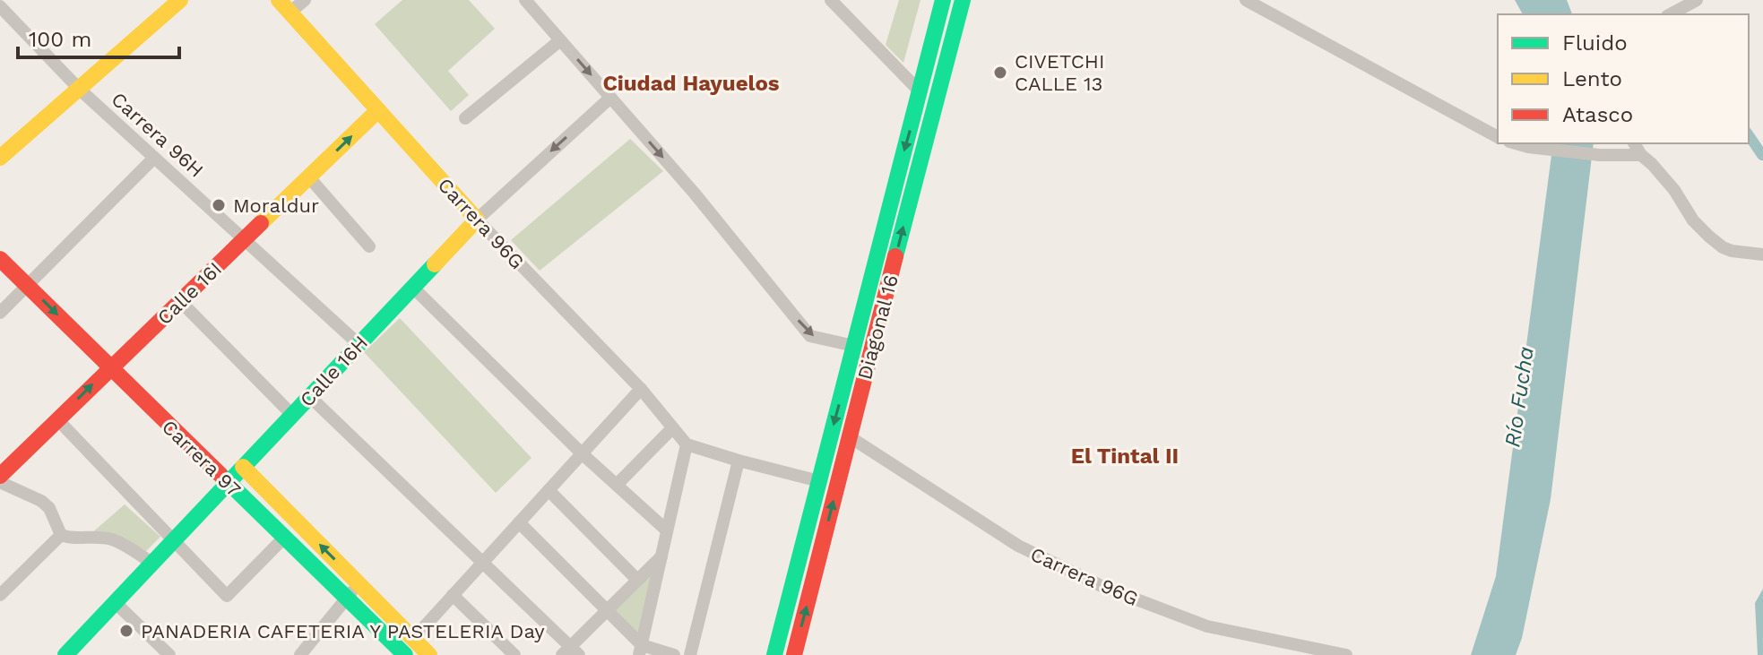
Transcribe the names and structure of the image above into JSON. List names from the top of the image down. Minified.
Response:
{"streets":{"street":["Carrera 96H","Carrera 96G","Calle 16I","Diagonal 16","Calle 16H","Carrera 97"]},"crossings":[["Carrera 96H","Calle 16I"],["Carrera 96H","Calle 16H"],["Carrera 96G","Calle 16I"],["Carrera 96G","Diagonal 16"],["Carrera 96G","Calle 16H"],["Calle 16I","Carrera 97"],["Calle 16H","Carrera 97"]],"districts":["Ciudad Hayuelos","El Tintal II"],"water":["Río Fucha"],"places":["CIVETCHI CALLE 13","Moraldur","PANADERIA CAFETERIA Y PASTELERIA Day"],"legend":["Fluido","Lento","Atasco"],"scale_bar":"100 m"}
